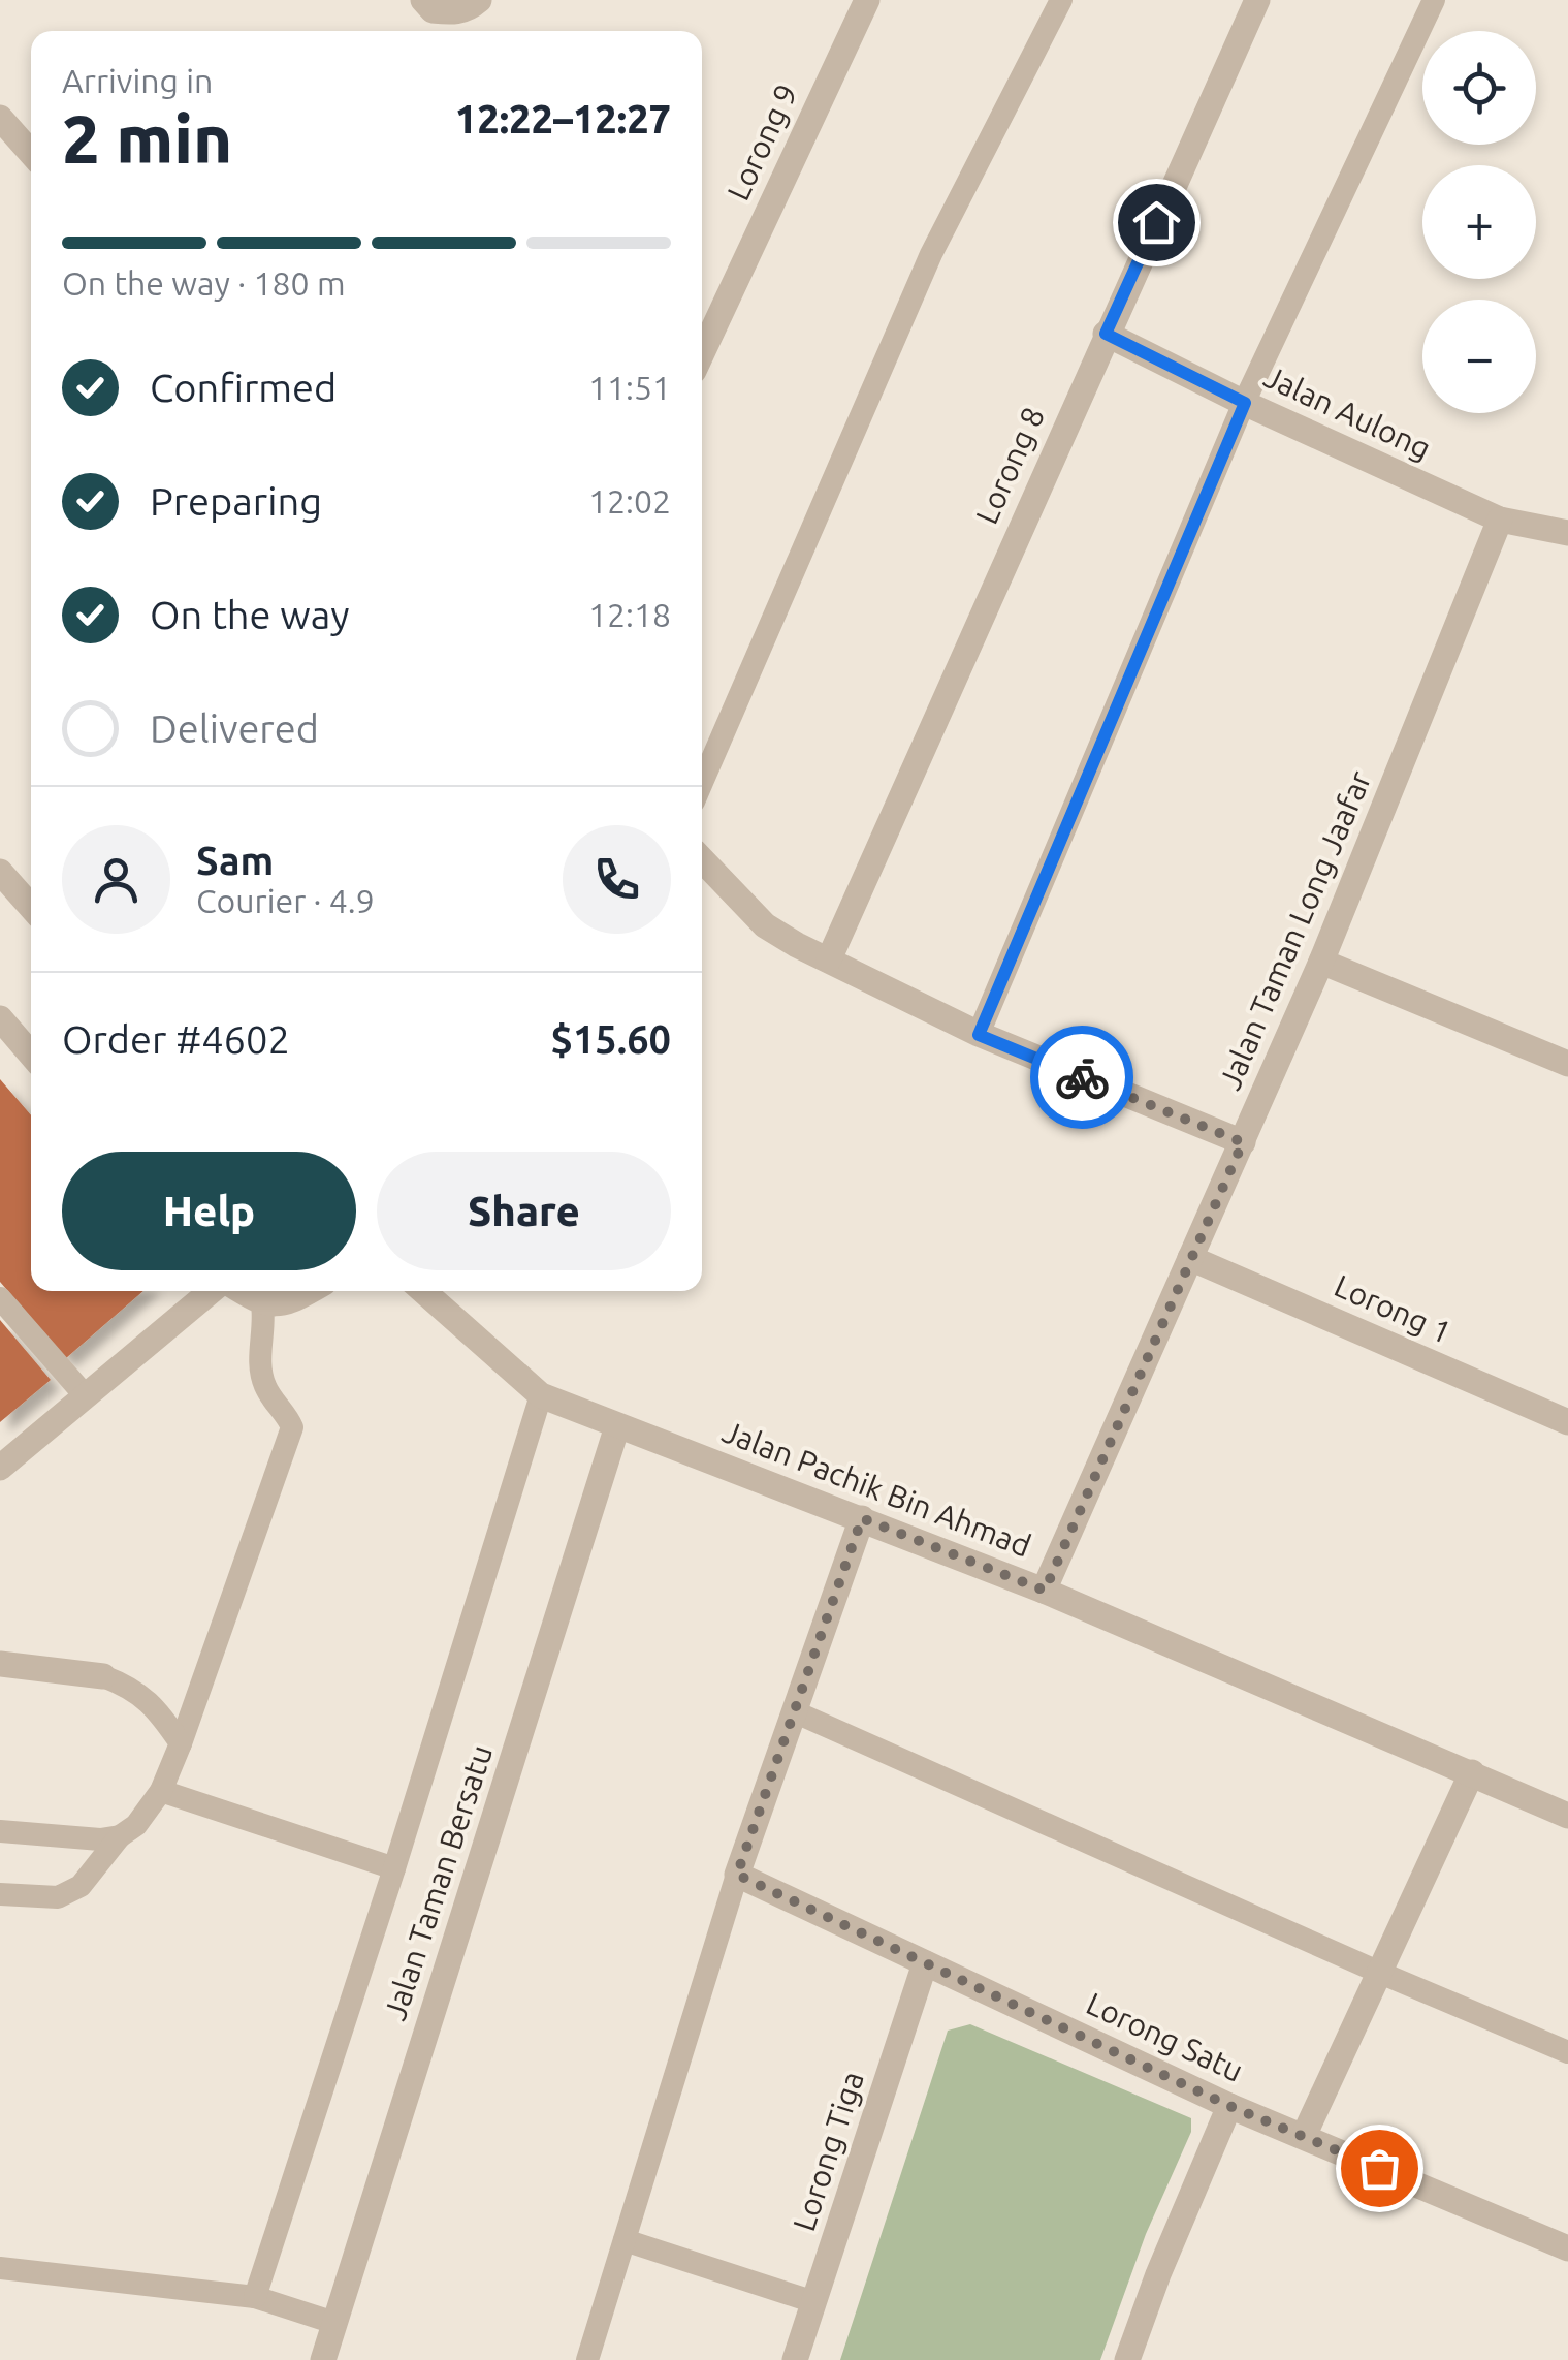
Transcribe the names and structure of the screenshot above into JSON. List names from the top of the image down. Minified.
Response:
{"streets":{"street":["Lorong 9","Jalan Aulong","Lorong 8","Jalan Taman Long Jaafar","Lorong 1","Jalan Pachik Bin Ahmad","Jalan Taman Bersatu","Lorong Satu","Lorong Tiga"]},"crossings":[["Jalan Aulong","Lorong 8"],["Jalan Aulong","Jalan Taman Long Jaafar"],["Jalan Taman Long Jaafar","Lorong 1"],["Jalan Taman Long Jaafar","Jalan Pachik Bin Ahmad"],["Jalan Pachik Bin Ahmad","Jalan Taman Bersatu"],["Lorong Satu","Lorong Tiga"]],"page":{"map_buttons":["+","−"],"heading":["2 min","Arriving in","12:22–12:27"],"panel":["Sam","Courier · 4.9","Order #4602","$15.60"],"bar":"On the way · 180 m","list":[["Confirmed","11:51"],["Preparing","12:02"],["On the way","12:18"],"Delivered"],"buttons":["Help","Share"]}}
